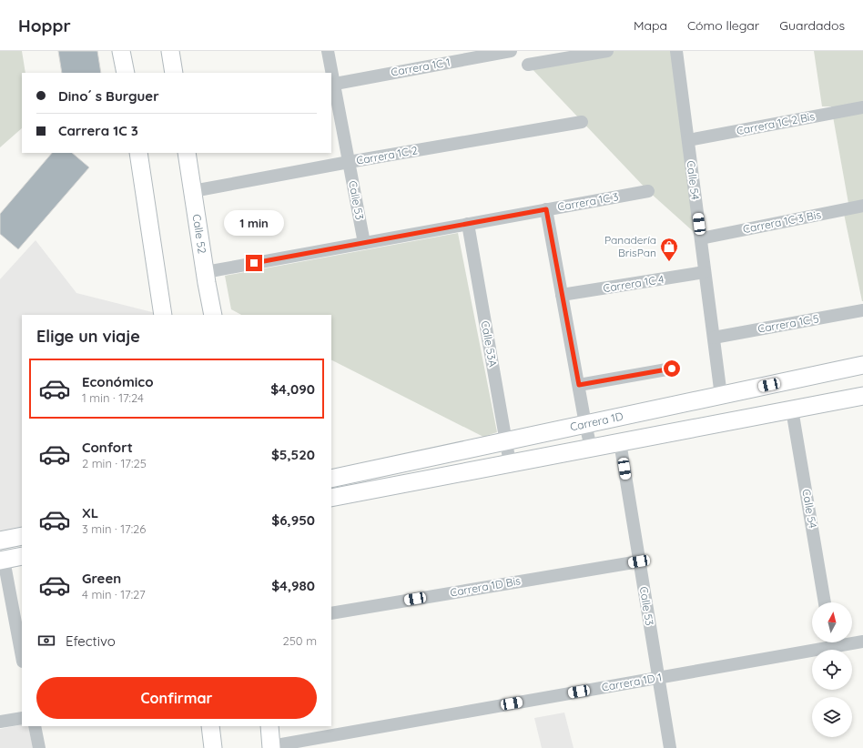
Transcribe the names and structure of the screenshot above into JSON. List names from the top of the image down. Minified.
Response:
{"streets":{"street":["Carrera 1C 1","Carrera 1C 2 Bis","Carrera 1C 2","Calle 54","Calle 53","Carrera 1C 3","Carrera 1C 3 Bis","Calle 52","Carrera 1C 4","Carrera 1C 5","Calle 53A","Carrera 1D","Carrera 1D Bis","Carrera 1D 1"]},"crossings":[["Carrera 1C 1","Calle 53"],["Carrera 1C 2 Bis","Calle 54"],["Carrera 1C 2","Calle 53"],["Carrera 1C 2","Calle 52"],["Calle 54","Carrera 1C 3 Bis"],["Calle 54","Carrera 1C 4"],["Calle 54","Carrera 1C 5"],["Calle 54","Carrera 1D"],["Calle 53","Carrera 1C 3"],["Calle 53","Carrera 1D Bis"],["Calle 53","Carrera 1D 1"],["Carrera 1C 3","Calle 52"],["Carrera 1C 3","Calle 53A"],["Calle 53A","Carrera 1D"]],"places":{"shop":["Panadería BrisPan"]},"north":"top","page":{"header":"Hoppr","nav":["Mapa","Cómo llegar","Guardados"],"banner":["Dino´ s Burguer","Carrera 1C 3"],"bubble":"1 min","heading":"Elige un viaje","list":[{"name":"Económico","note":"1 min · 17:24","value":"$4,090"},{"name":"Confort","note":"2 min · 17:25","value":"$5,520"},{"name":"XL","note":"3 min · 17:26","value":"$6,950"},{"name":"Green","note":"4 min · 17:27","value":"$4,980"}],"pay":["Efectivo","250 m"],"buttons":"Confirmar"}}
